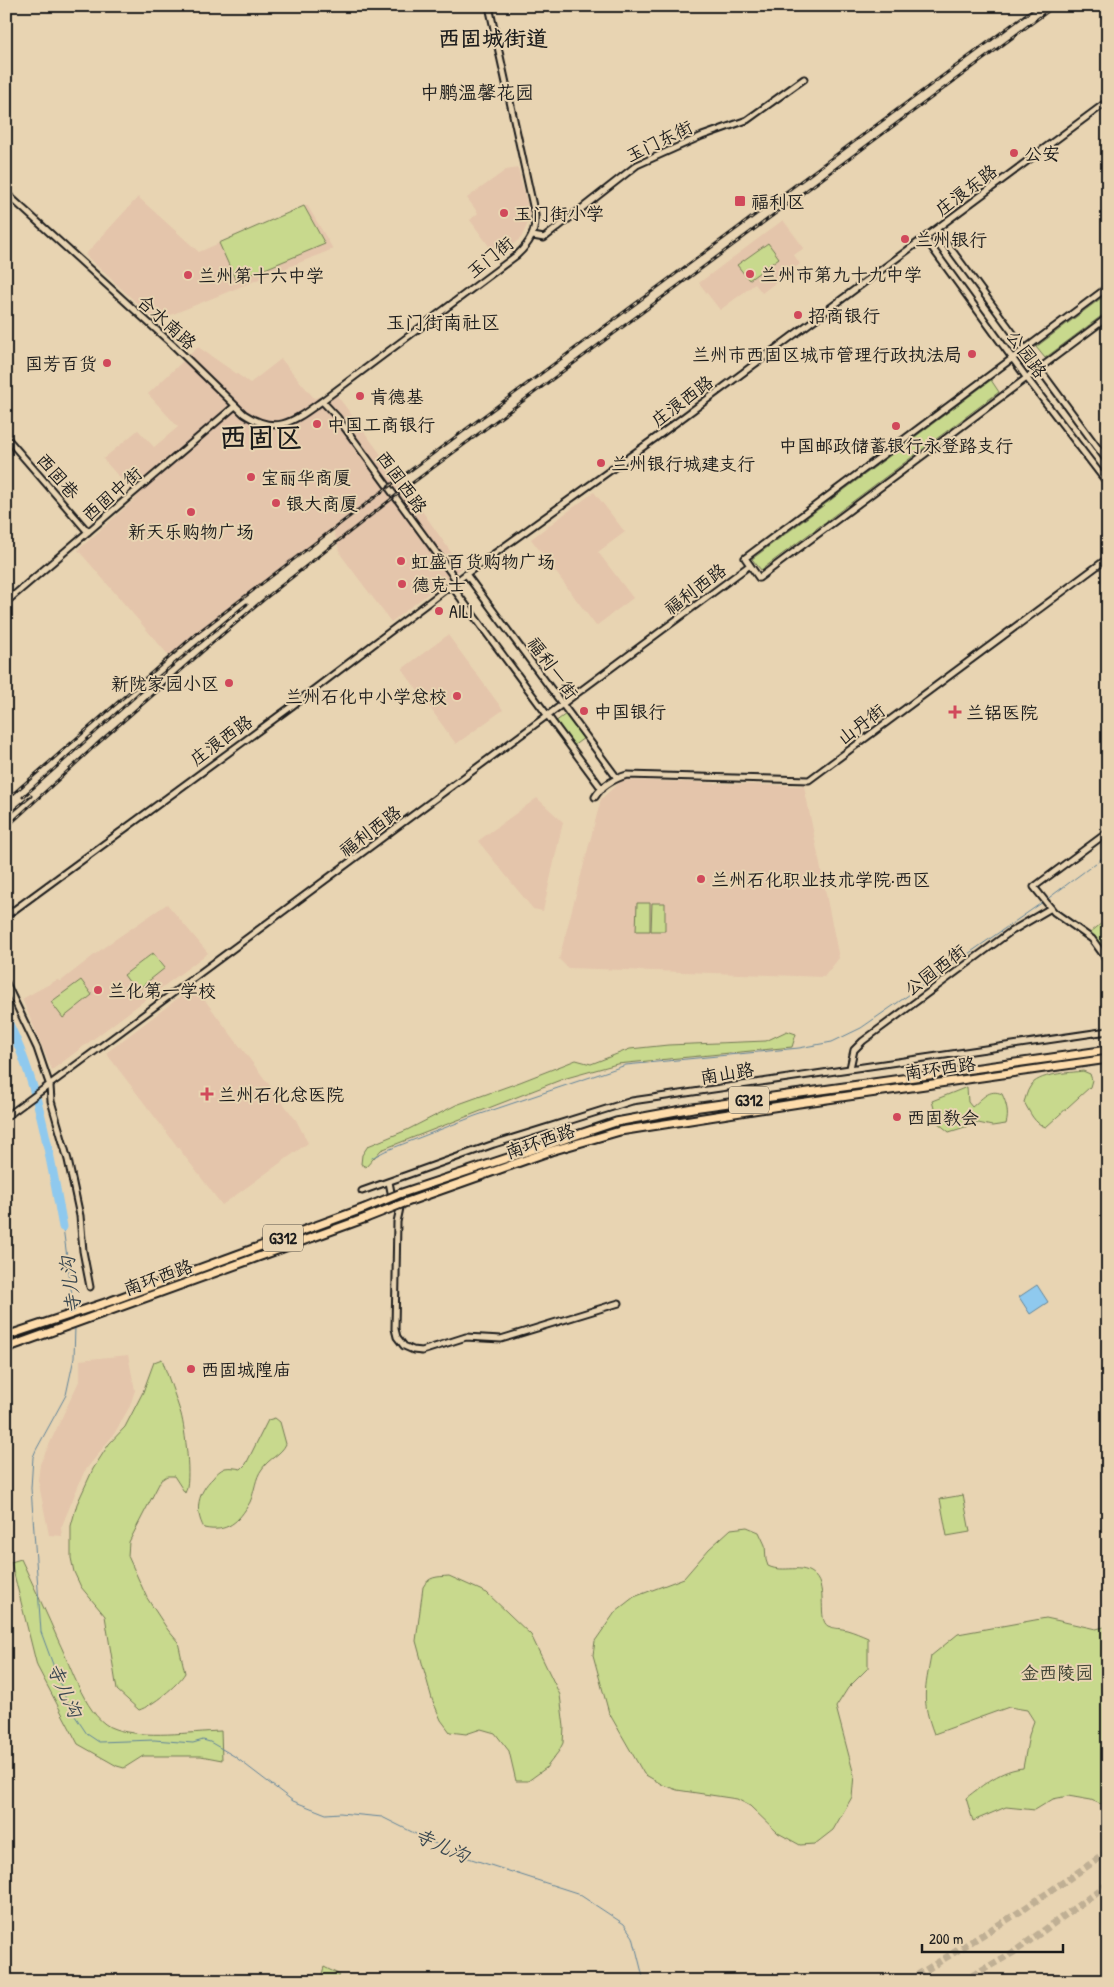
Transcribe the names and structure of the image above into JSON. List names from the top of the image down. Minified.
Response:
{"streets":{"highway":["南环西路","G312"],"street":["玉门东街","庄浪东路","玉门街","合水南路","公园路","庄浪西路","西固巷","西固西路","西固中街","福利西路","福利一街","山丹街","公园西街","南山路"]},"crossings":[["玉门东街","玉门街"],["庄浪东路","公园路"],["庄浪东路","庄浪西路"],["玉门街","合水南路"],["玉门街","西固西路"],["合水南路","西固西路"],["合水南路","西固中街"],["公园路","庄浪西路"],["公园路","福利西路"],["庄浪西路","西固西路"],["庄浪西路","福利一街"],["西固巷","西固中街"],["福利西路","福利一街"],["福利一街","山丹街"],["公园西街","南山路"]],"districts":["西固城街道","中鹏温馨花园","玉门街南社区","西固区"],"water":["寺儿沟"],"parks":["金西陵园"],"places":{"other":["公安","玉门街小学","兰州银行","兰州市第九十九中学","兰州第十六中学","招商银行","兰州市西固区城市管理行政执法局","国芳百货","肯德基","中国工商银行","中国邮政储蓄银行永登路支行","兰州银行城建支行","宝丽华商厦","银大商厦","新天乐购物广场","虹盛百货购物广场","德克士","AILI","新陇家园小区","兰州石化中小学总校","中国银行","兰州石化职业技术学院·西区","兰化第一学校","西固教会","西固城隍庙"],"transit":["福利区"],"health":["兰铝医院","兰州石化总医院"]},"scale_bar":"200 m"}
